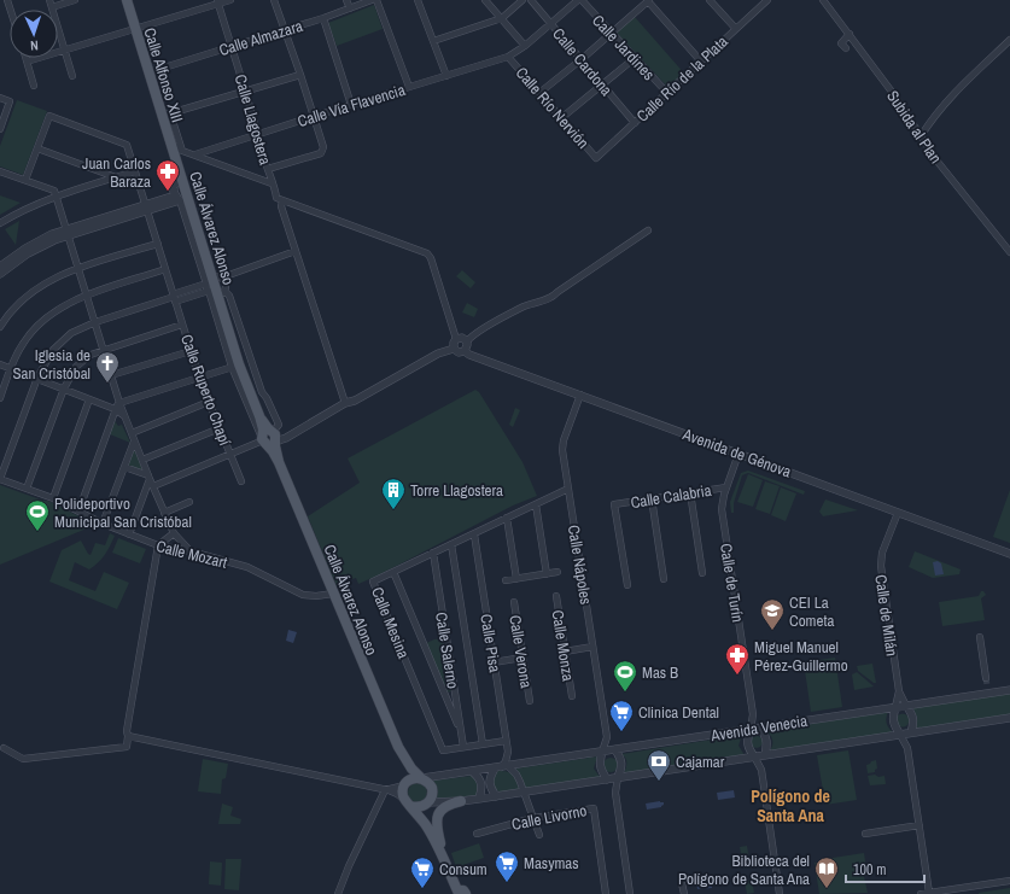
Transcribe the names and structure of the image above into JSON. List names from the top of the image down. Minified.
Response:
{"streets":{"main road":["Calle Alfonso XIII","Calle Álvarez Alonso"],"street":["Calle Almazara","Calle Jardines","Calle Cardona","Calle Río de la Plata","Calle Vía Flavencia","Calle Río Nervión","Calle Llagostera","Subida al Plan","Calle Ruperto Chapí","Avenida de Génova","Calle Calabria","Calle Mozart","Calle Nápoles","Calle de Turín","Calle de Milán","Calle Mesina","Calle Pisa","Calle Monza","Calle Salerno","Calle Verona","Avenida Venecia","Calle Livorno"]},"crossings":[["Calle Almazara","Calle Alfonso XIII"],["Calle Almazara","Calle Llagostera"],["Calle Jardines","Calle Río de la Plata"],["Calle Cardona","Calle Río de la Plata"],["Calle Cardona","Calle Vía Flavencia"],["Calle Alfonso XIII","Calle Álvarez Alonso"],["Calle Río de la Plata","Calle Río Nervión"],["Calle Vía Flavencia","Calle Río Nervión"],["Calle Vía Flavencia","Calle Llagostera"],["Calle Álvarez Alonso","Calle Mozart"],["Calle Álvarez Alonso","Avenida Venecia"],["Avenida de Génova","Calle Nápoles"],["Avenida de Génova","Calle de Turín"],["Avenida de Génova","Calle de Milán"],["Calle Calabria","Calle de Turín"],["Calle Nápoles","Calle Mesina"],["Calle Nápoles","Avenida Venecia"],["Calle de Turín","Avenida Venecia"],["Calle de Milán","Avenida Venecia"],["Calle Mesina","Calle Pisa"],["Calle Mesina","Calle Salerno"]],"districts":["Polígono de Santa Ana"],"places":{"pharmacy":["Juan Carlos Baraza","Miguel Manuel Pérez-Guillermo"],"church":["Iglesia de San Cristóbal"],"building":["Torre Llagostera"],"sports":["Polideportivo Municipal San Cristóbal","Mas B"],"school or university":["CEI La Cometa"],"supermarket":["Clinica Dental","Masymas","Consum"],"bank":["Cajamar"],"library":["Biblioteca del Polígono de Santa Ana"]},"scale_bar":"100 m","north":"bottom"}
